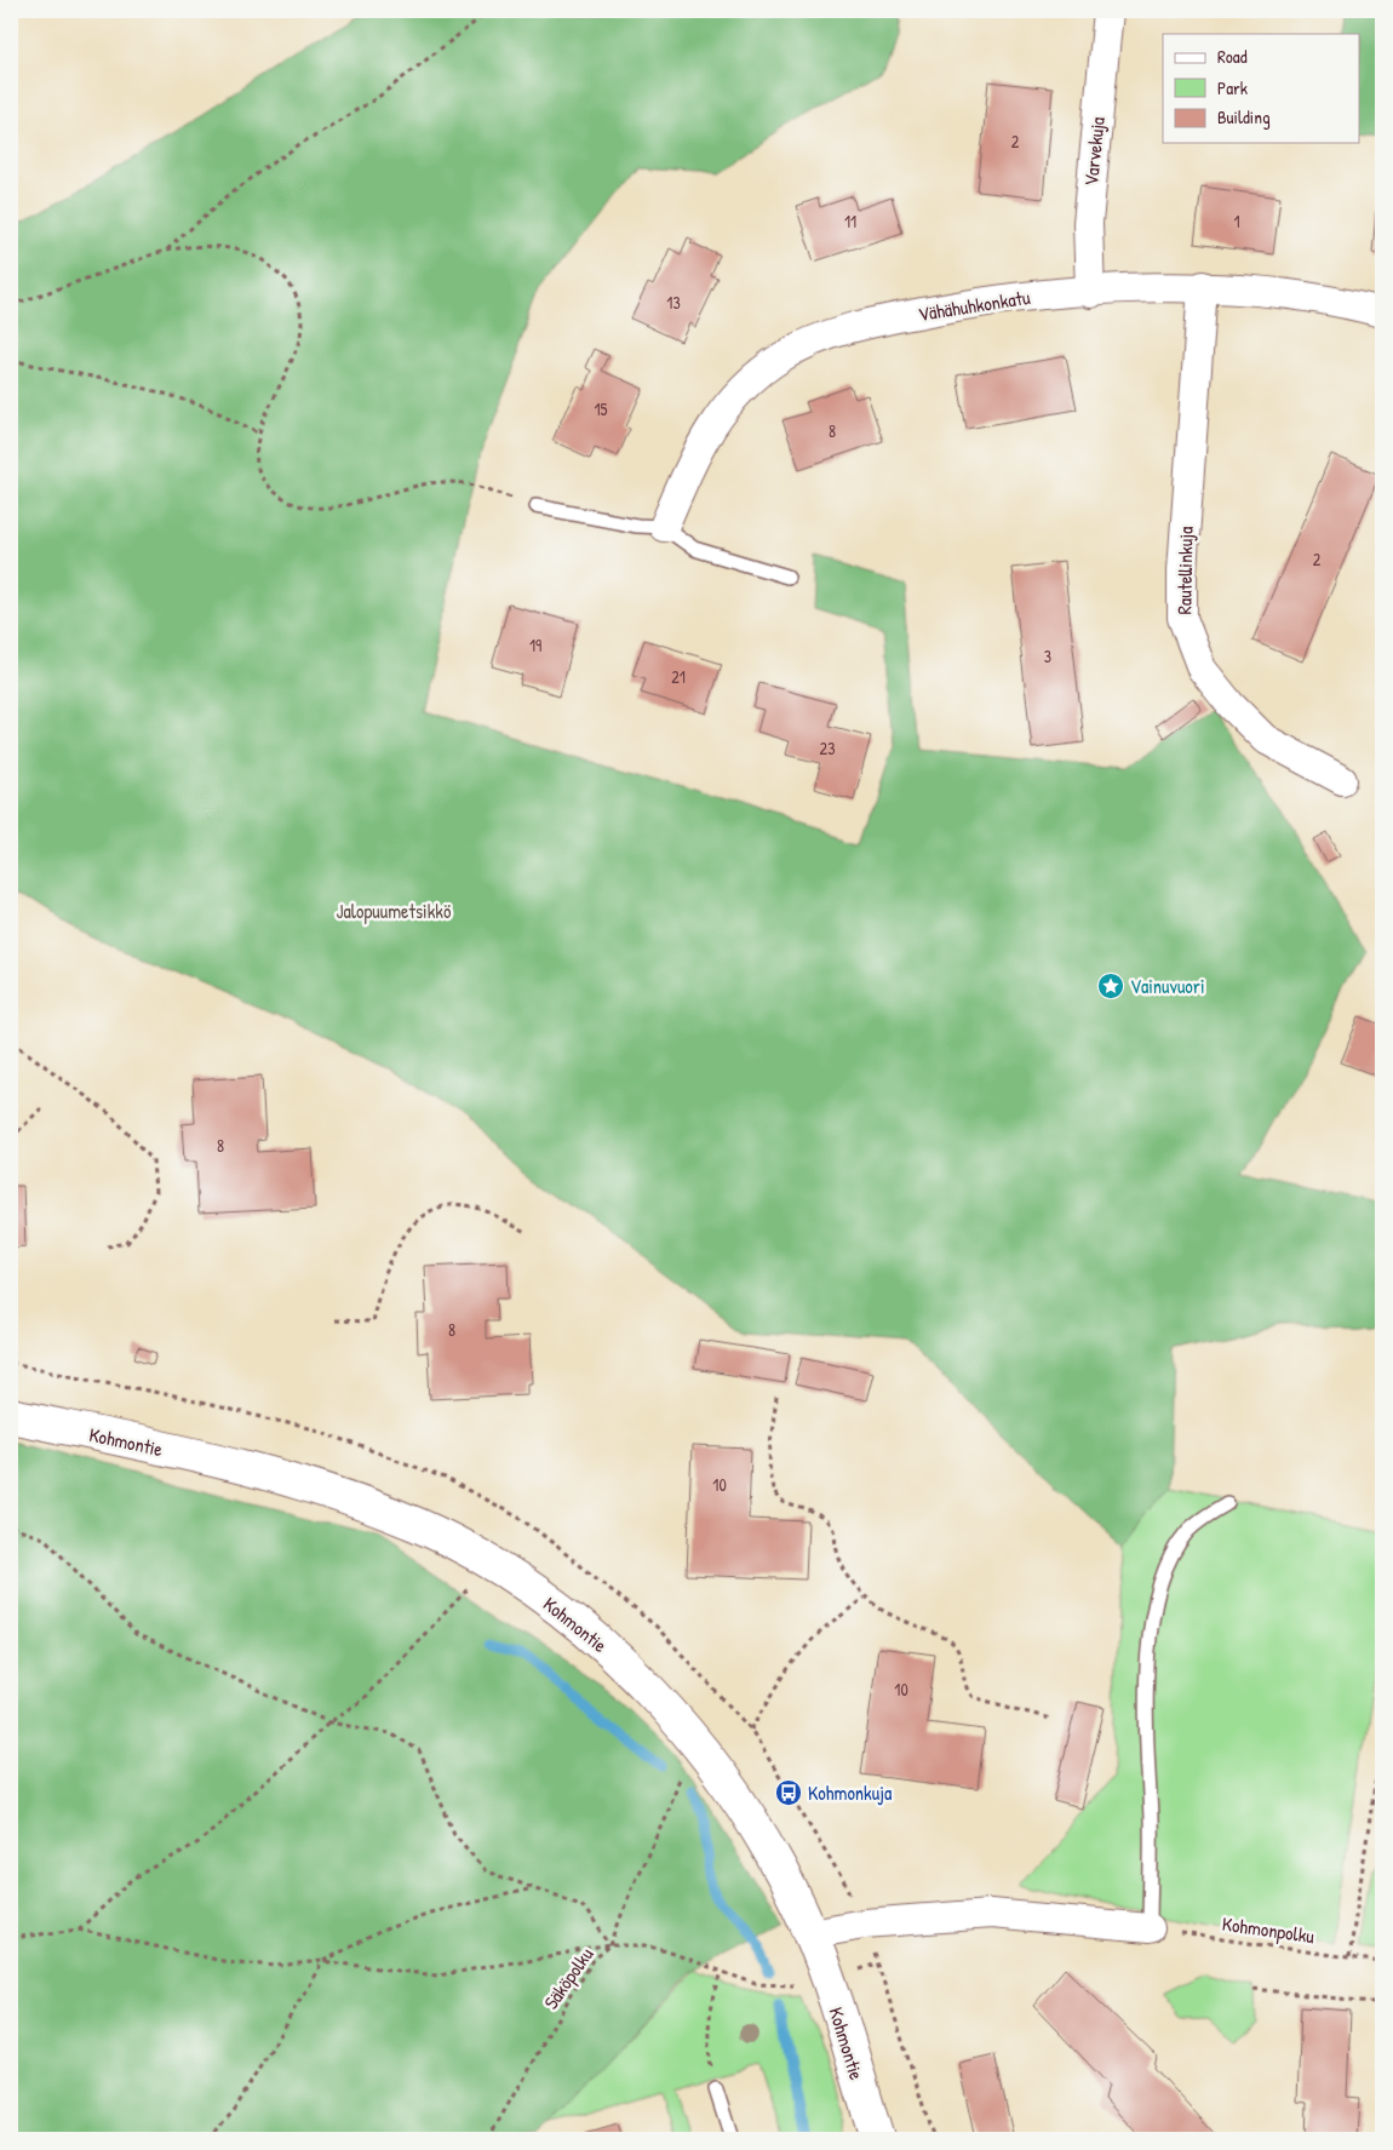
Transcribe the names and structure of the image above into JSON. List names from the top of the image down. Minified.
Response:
{"streets":{"street":["Varvekuja","Vähähuhkonkatu","Rautellinkuja","Kohmontie"],"path":["Kohmonpolku","Säköpolku"]},"crossings":[["Varvekuja","Vähähuhkonkatu"],["Vähähuhkonkatu","Rautellinkuja"]],"parks":["Jalopuumetsikkö"],"places":{"place":["Vainuvuori"],"bus stop":["Kohmonkuja"]},"house_numbers":["2","11","1","13","15","8","2","19","3","21","23","8","8","10","10"],"legend":["Road","Park","Building"]}
